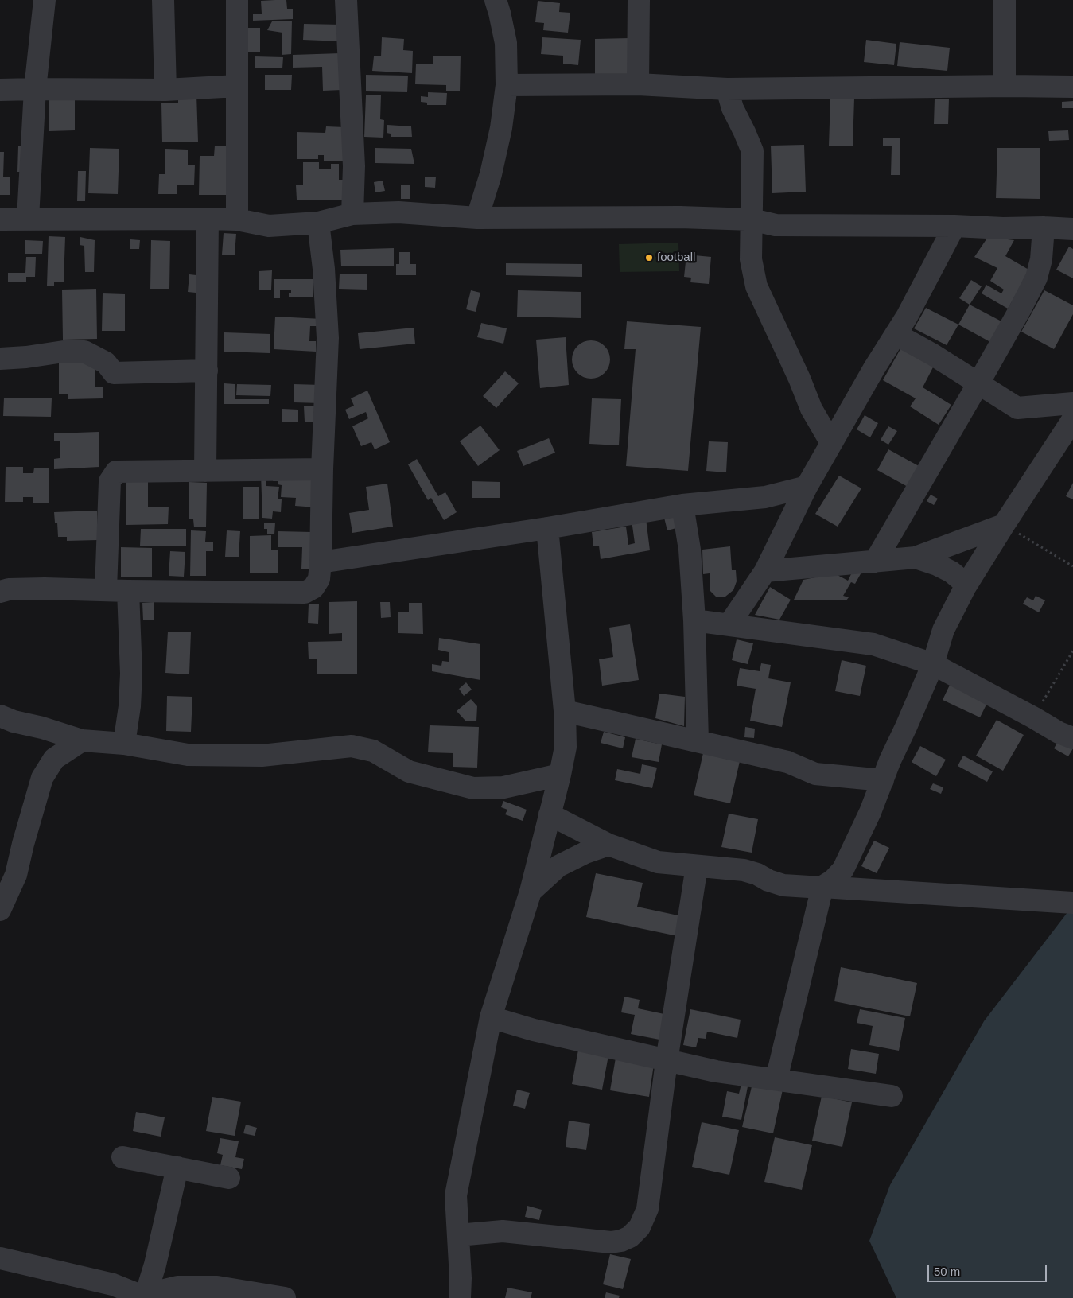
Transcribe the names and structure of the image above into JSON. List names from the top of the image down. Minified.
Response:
{"places":["football"],"scale_bar":"50 m"}
